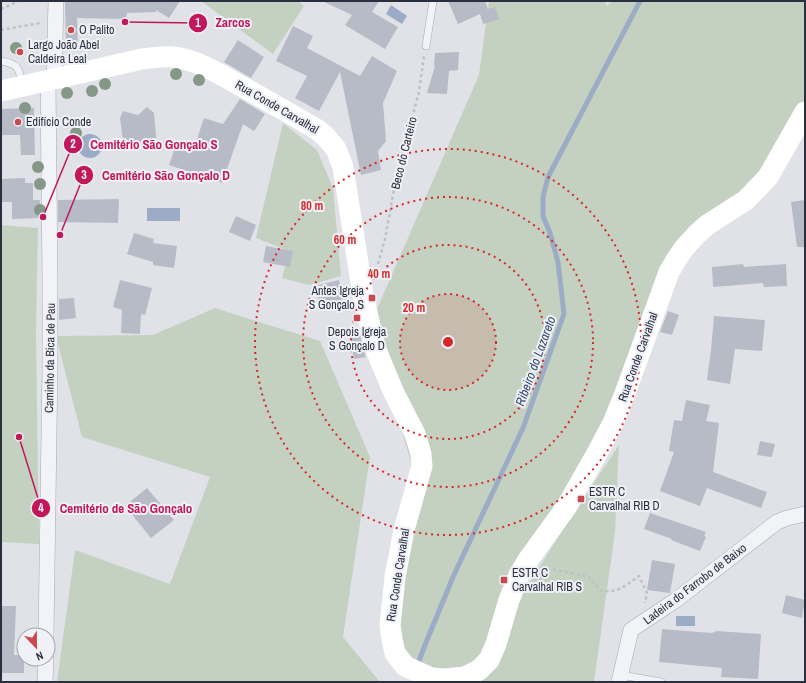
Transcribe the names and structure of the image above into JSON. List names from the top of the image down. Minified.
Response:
{"streets":{"main road":["Rua Conde Carvalhal"],"street":["Caminho da Bica de Pau","Ladeira do Farrobo de Baixo"],"path":["Beco do Carteiro"]},"crossings":[["Rua Conde Carvalhal","Caminho da Bica de Pau"]],"water":["Ribeiro do Lazareto"],"places":{"other":["Zarcos","O Palito","Largo João Abel Caldeira Leal","Edifício Conde","Cemitério São Gonçalo S","Cemitério São Gonçalo D","Cemitério de São Gonçalo"],"transit":["Antes Igreja S Gonçalo S","Depois Igreja S Gonçalo D","ESTR C Carvalhal RIB D","ESTR C Carvalhal RIB S"]},"north":"bottom","rings":["80 m","60 m","40 m","20 m"]}
